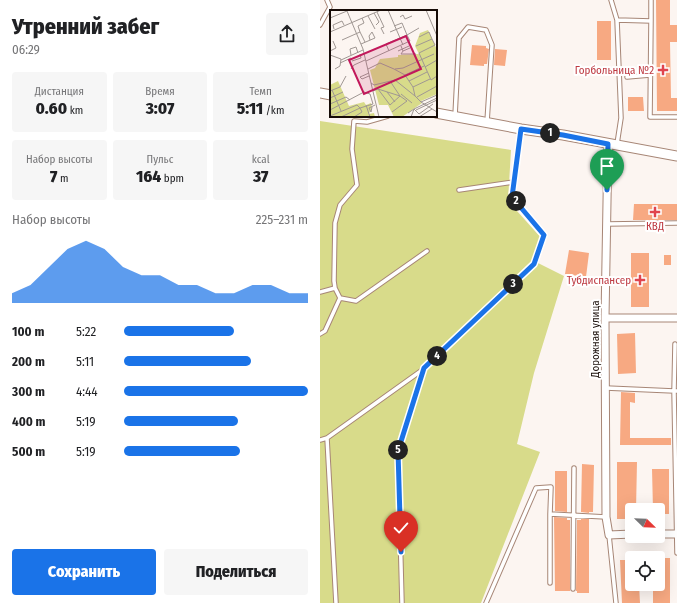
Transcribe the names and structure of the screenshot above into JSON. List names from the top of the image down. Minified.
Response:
{"streets":{"street":["Дорожная улица"]},"places":{"health":["Горбольница №2","КВД","Тубдиспансер"]},"north":"bottom right","page":{"heading":["Утренний забег","06:29"],"stats":[["Дистанция","0.60 km"],["Время","3:07"],["Темп","5:11 /km"],["Набор высоты","7 m"],["Пульс","164 bpm"],["kcal","37"]],"pins":["1","2","3","4","5"],"chart":["Набор высоты","225–231 m"],"list":[{"name":"100 m","note":"5:22"},{"name":"200 m","note":"5:11"},{"name":"300 m","note":"4:44"},{"name":"400 m","note":"5:19"},{"name":"500 m","note":"5:19"}],"buttons":["Сохранить","Поделиться"]}}
